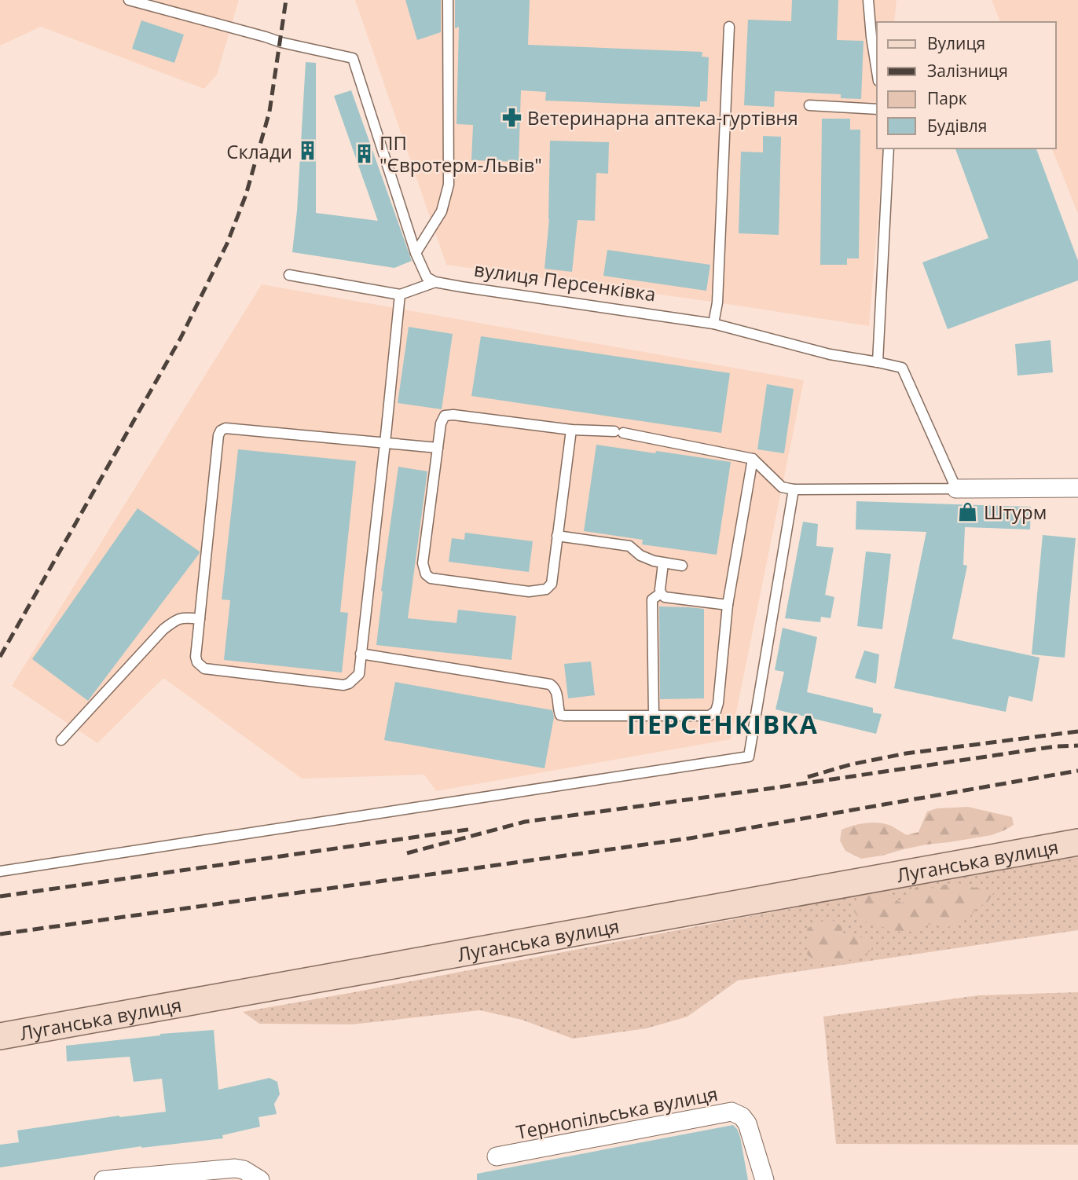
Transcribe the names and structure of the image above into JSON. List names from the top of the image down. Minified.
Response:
{"streets":{"main road":["Луганська вулиця"],"street":["Тернопільська вулиця"],"lane":["вулиця Персенківка"]},"districts":["ПЕРСЕНКІВКА"],"places":{"pharmacy":["Ветеринарна аптека-гуртівня"],"building":["Склади","ПП \"Євротерм-Львів\""],"shop":["Штурм"]},"legend":["Вулиця","Залізниця","Парк","Будівля"]}
